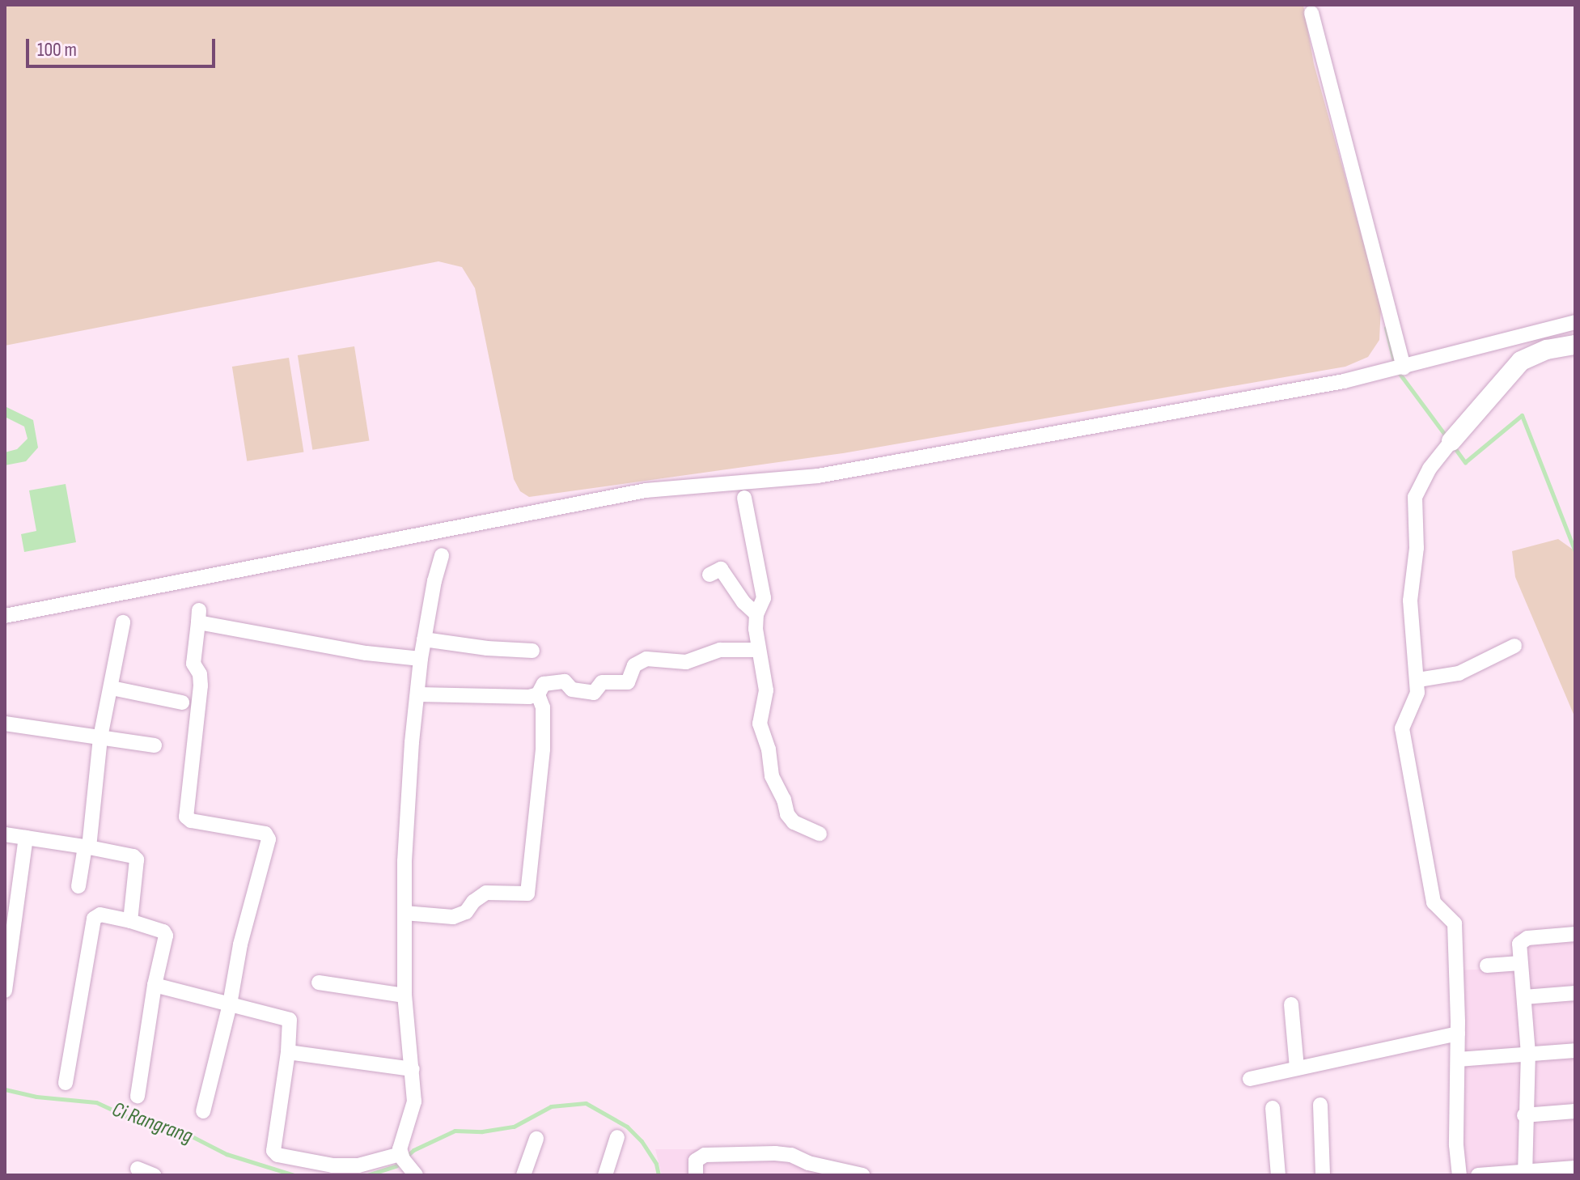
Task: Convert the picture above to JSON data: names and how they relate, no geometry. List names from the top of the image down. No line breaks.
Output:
{"water":["Ci Rangrang"],"scale_bar":"100 m"}
